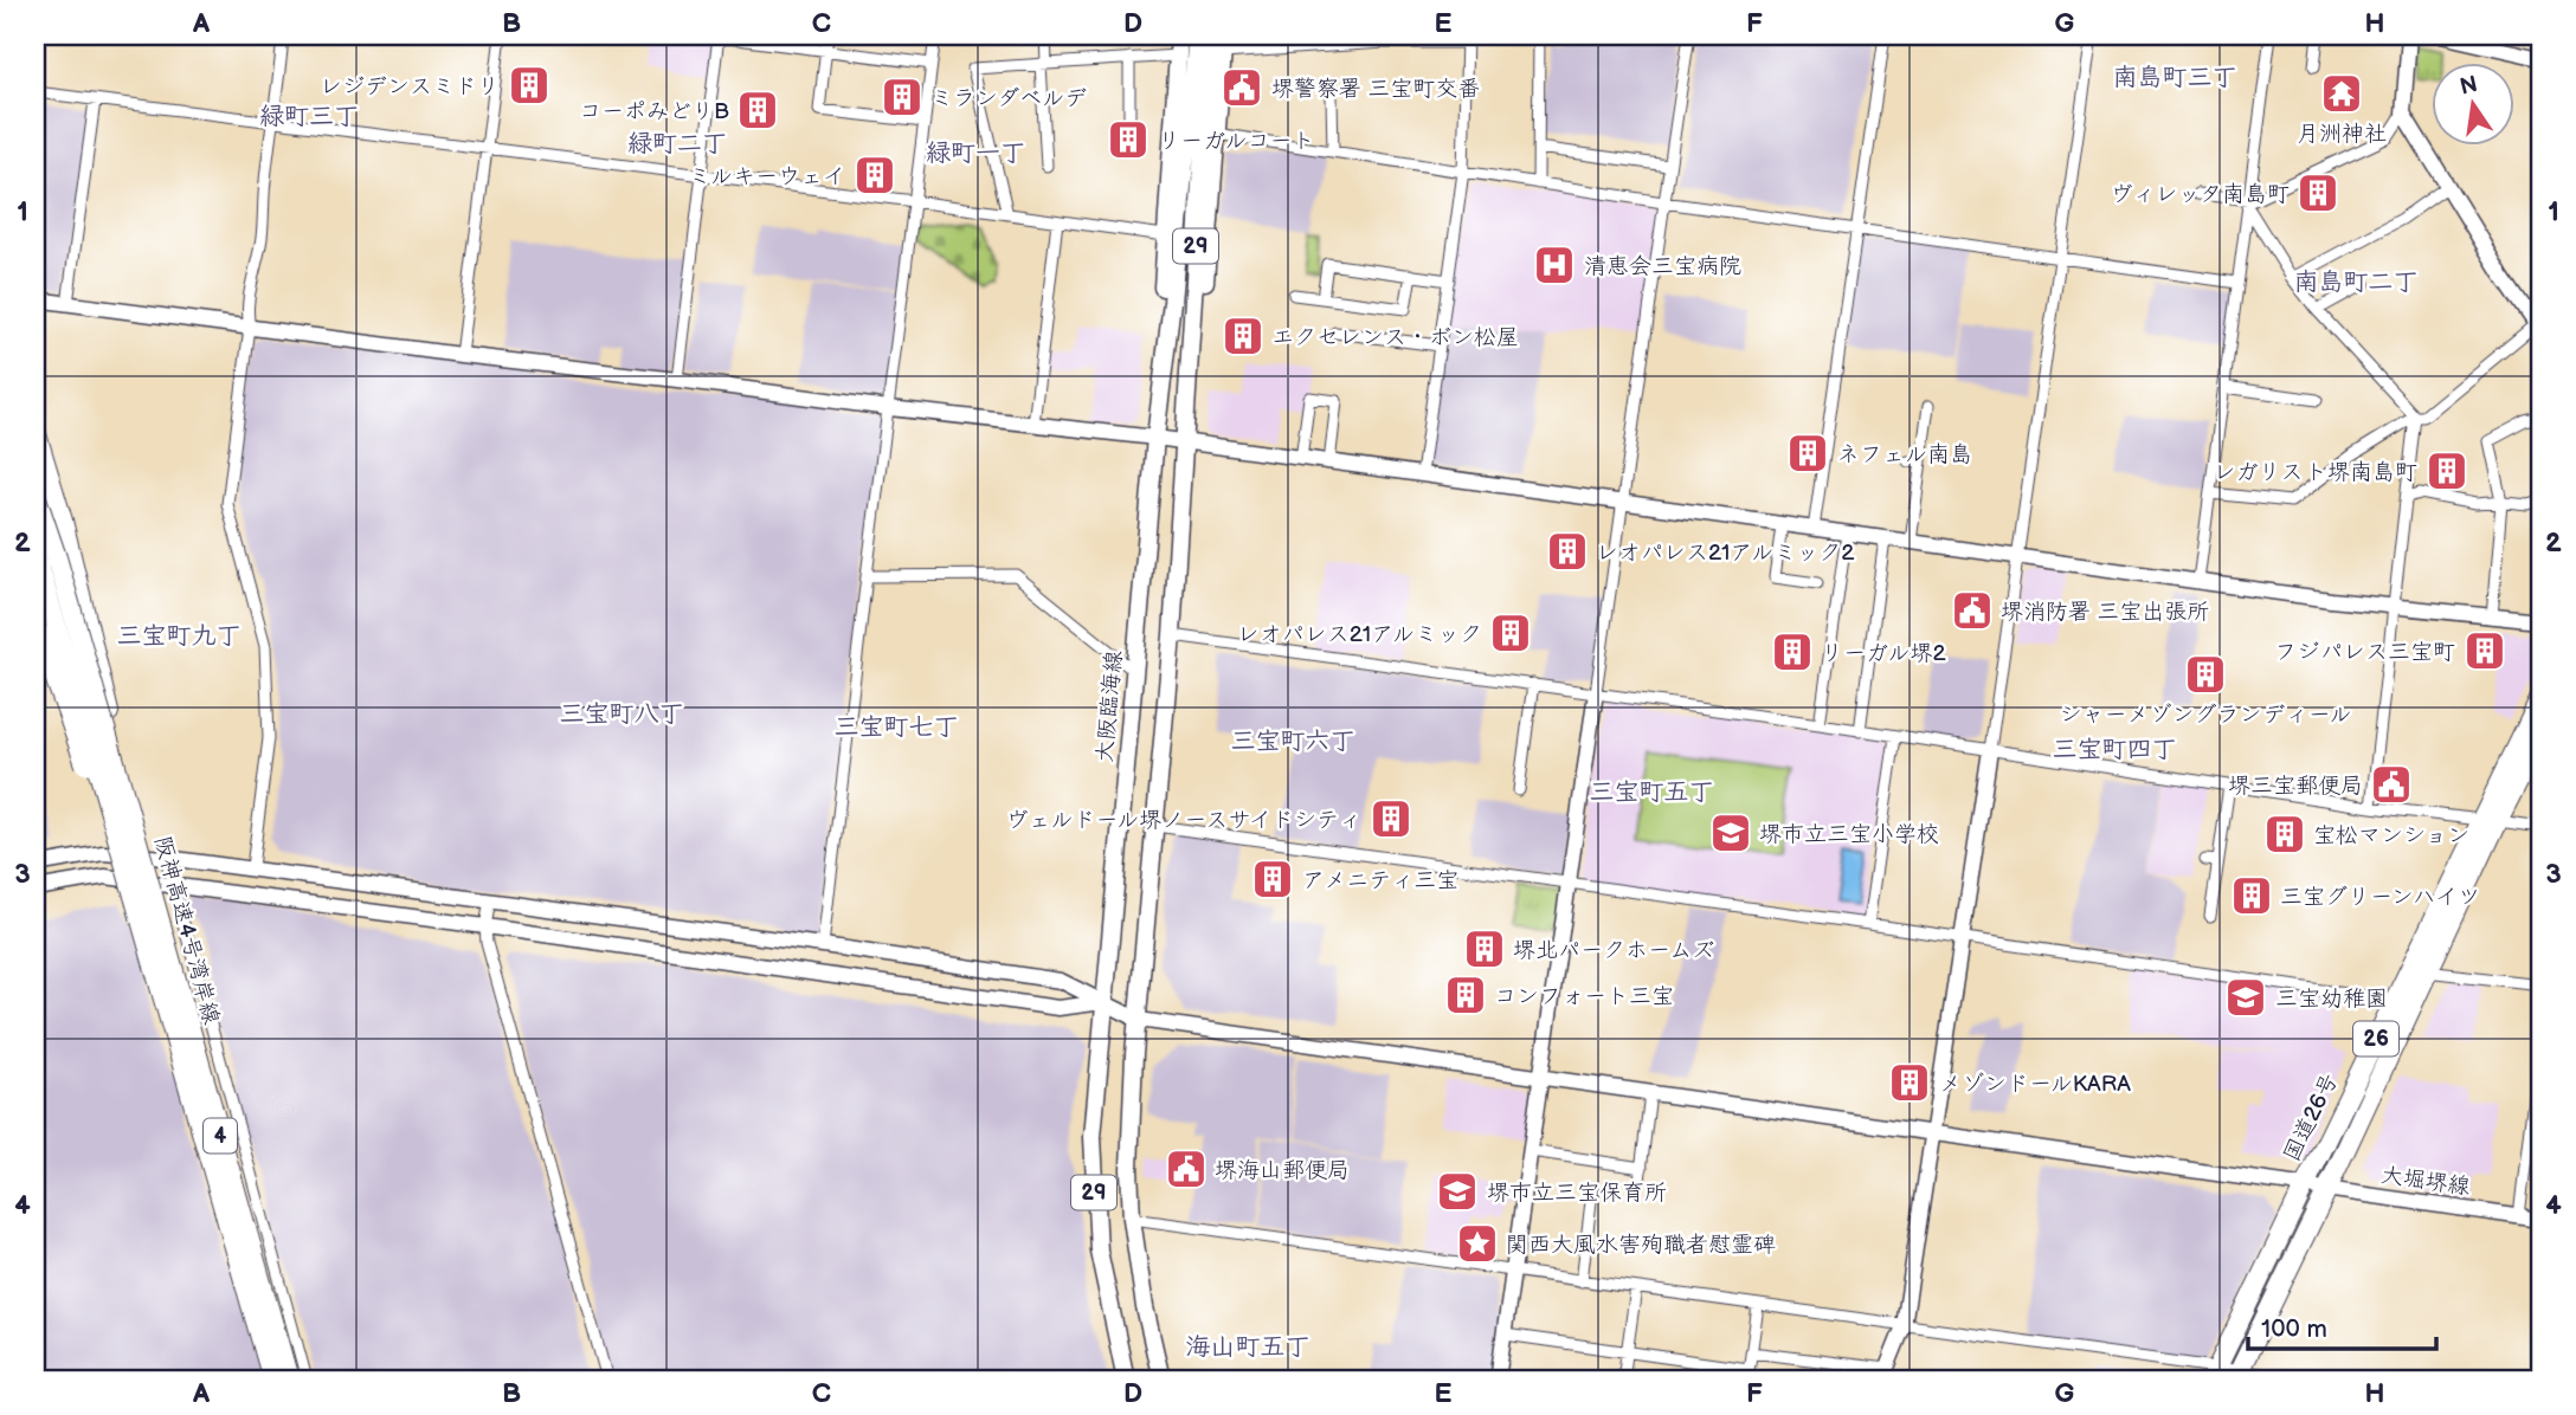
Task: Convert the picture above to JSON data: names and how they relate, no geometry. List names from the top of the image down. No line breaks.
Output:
{"streets":{"highway":["阪神高速4号湾岸線","26","国道26号","4"],"main road":["29","大阪臨海線"],"street":["大堀堺線"]},"crossings":[["29","大阪臨海線"],["29","大堀堺線"],["大阪臨海線","大堀堺線"],["阪神高速4号湾岸線","4"],["阪神高速4号湾岸線","大堀堺線"],["国道26号","大堀堺線"],["4","大堀堺線"]],"districts":["南島町三丁","緑町三丁","緑町二丁","緑町一丁","南島町二丁","三宝町九丁","三宝町八丁","三宝町七丁","三宝町六丁","三宝町四丁","三宝町五丁","海山町五丁"],"places":{"building":["レジデンスミドリ","ミランダベルデ","コーポみどりB","リーガルコート","ミルキーウェイ","ヴィレッタ南島町","エクセレンス・ボン松屋","ネフェル南島","レガリスト堺南島町","レオパレス21アルミック2","レオパレス21アルミック","フジパレス三宝町","リーガル堺2","シャーメゾングランディール","ヴェルドール堺ノースサイドシティ","宝松マンション","アメニティ三宝","三宝グリーンハイツ","堺北パークホームズ","コンフォート三宝","メゾンドールKARA"],"public building":["堺警察署 三宝町交番","堺消防署 三宝出張所","堺三宝郵便局","堺海山郵便局"],"temple":["月洲神社"],"hospital":["清恵会三宝病院"],"school or university":["堺市立三宝小学校","三宝幼稚園","堺市立三宝保育所"],"place":["関西大風水害殉職者慰霊碑"]},"scale_bar":"100 m","north":"top","grid":{"columns":["A","B","C","D","E","F","G","H"],"rows":["1","2","3","4"]}}
